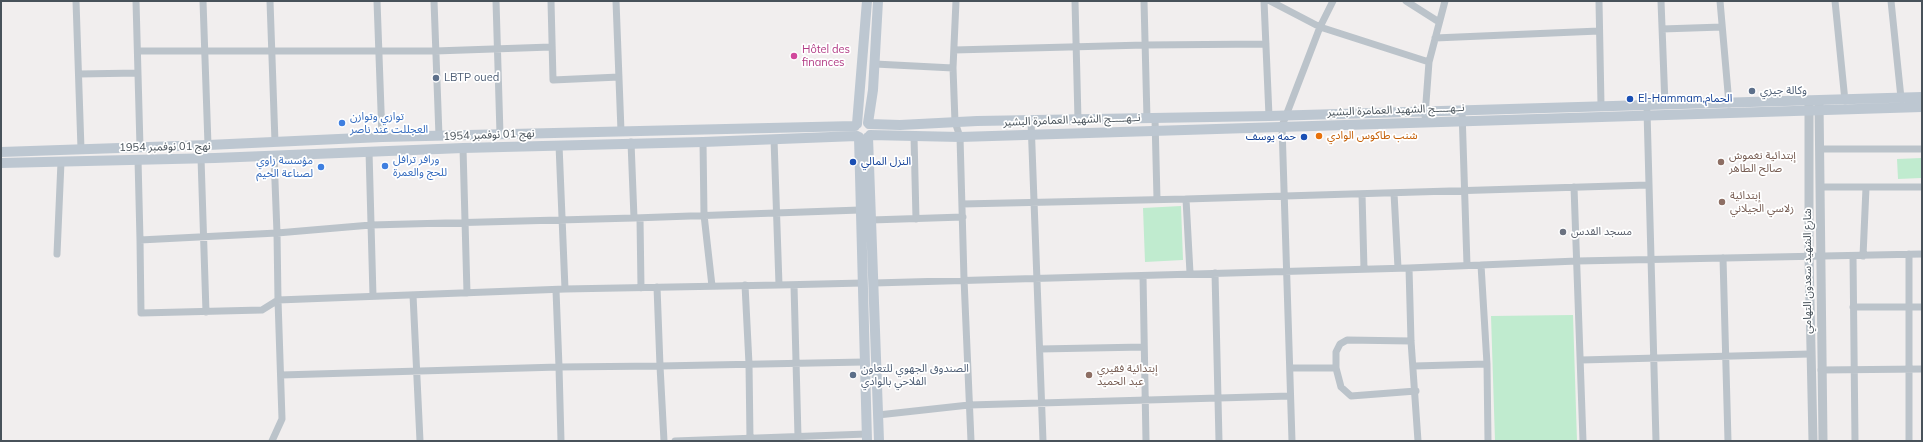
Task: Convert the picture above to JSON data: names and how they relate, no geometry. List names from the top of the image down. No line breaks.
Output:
{"streets":{"main road":["نــهـــــج الشهيد العمامرة البشير","نهج 01 نوفمبر 1954"],"street":["شارع الشهيد سعدون التهامي"]},"crossings":[["نــهـــــج الشهيد العمامرة البشير","نهج 01 نوفمبر 1954"],["نــهـــــج الشهيد العمامرة البشير","شارع الشهيد سعدون التهامي"]],"places":["Hôtel des finances","LBTP oued","وكالة جيزي","El-Hammam,الحمام","توازي وتوازن العجللت عند ناصر","شنب طاكوس الوادي","حمه يوسف","النزل المالي","إبتدائية نغموش صالح الطاهر","ورافر ترافل للحج والعمرة","مؤسسة زاوي لصناعة الخيم","إبتدائية زلاسي الجيلاني","مسجد القدس","الصندوق الجهوي للتعاون الفلاحي بالوادي","إبتدائية فقيري عبد الحميد"]}
